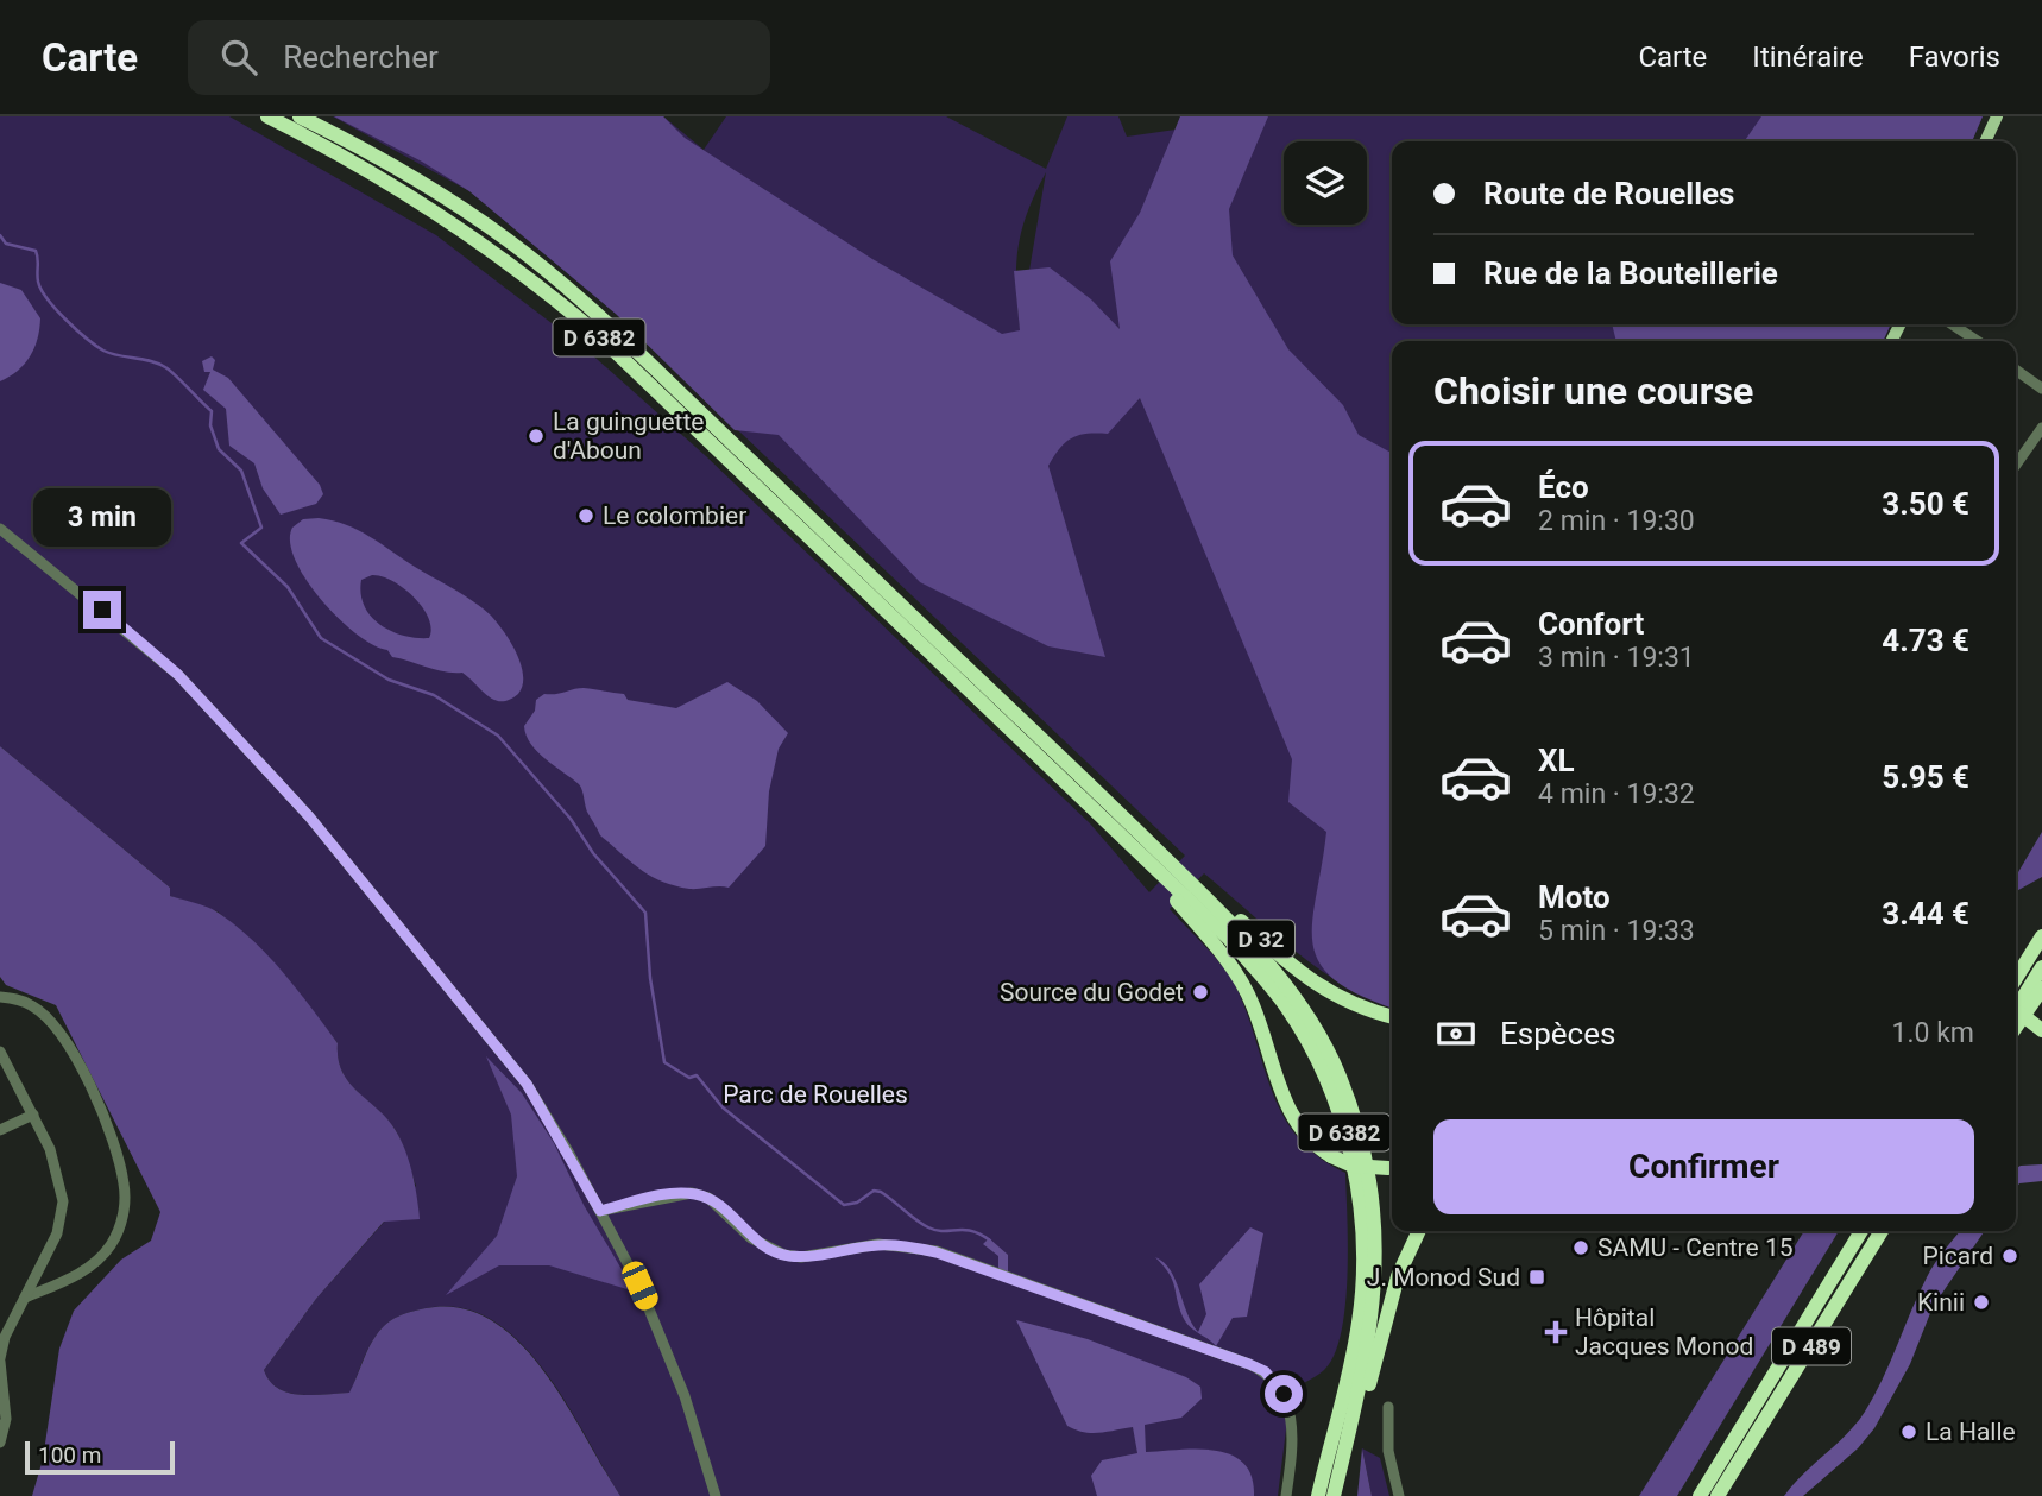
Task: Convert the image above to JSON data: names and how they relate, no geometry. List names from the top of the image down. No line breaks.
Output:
{"streets":{"highway":["D 6382","D 32","D 489"]},"crossings":[["D 6382","D 32"]],"parks":["Parc de Rouelles"],"places":{"other":["La guinguette d'Aboun","Le colombier","Source du Godet","SAMU - Centre 15","Picard","Kinii","La Halle"],"transit":["J. Monod Sud"],"health":["Hôpital Jacques Monod"]},"scale_bar":"100 m","page":{"header":"Carte","search":"Rechercher","nav":["Carte","Itinéraire","Favoris"],"banner":["Route de Rouelles","Rue de la Bouteillerie"],"heading":"Choisir une course","list":[{"name":"Éco","note":"2 min · 19:30","value":"3.50 €"},{"name":"Confort","note":"3 min · 19:31","value":"4.73 €"},{"name":"XL","note":"4 min · 19:32","value":"5.95 €"},{"name":"Moto","note":"5 min · 19:33","value":"3.44 €"}],"bubble":"3 min","pay":["Espèces","1.0 km"],"buttons":"Confirmer","scale":"100 m"}}
